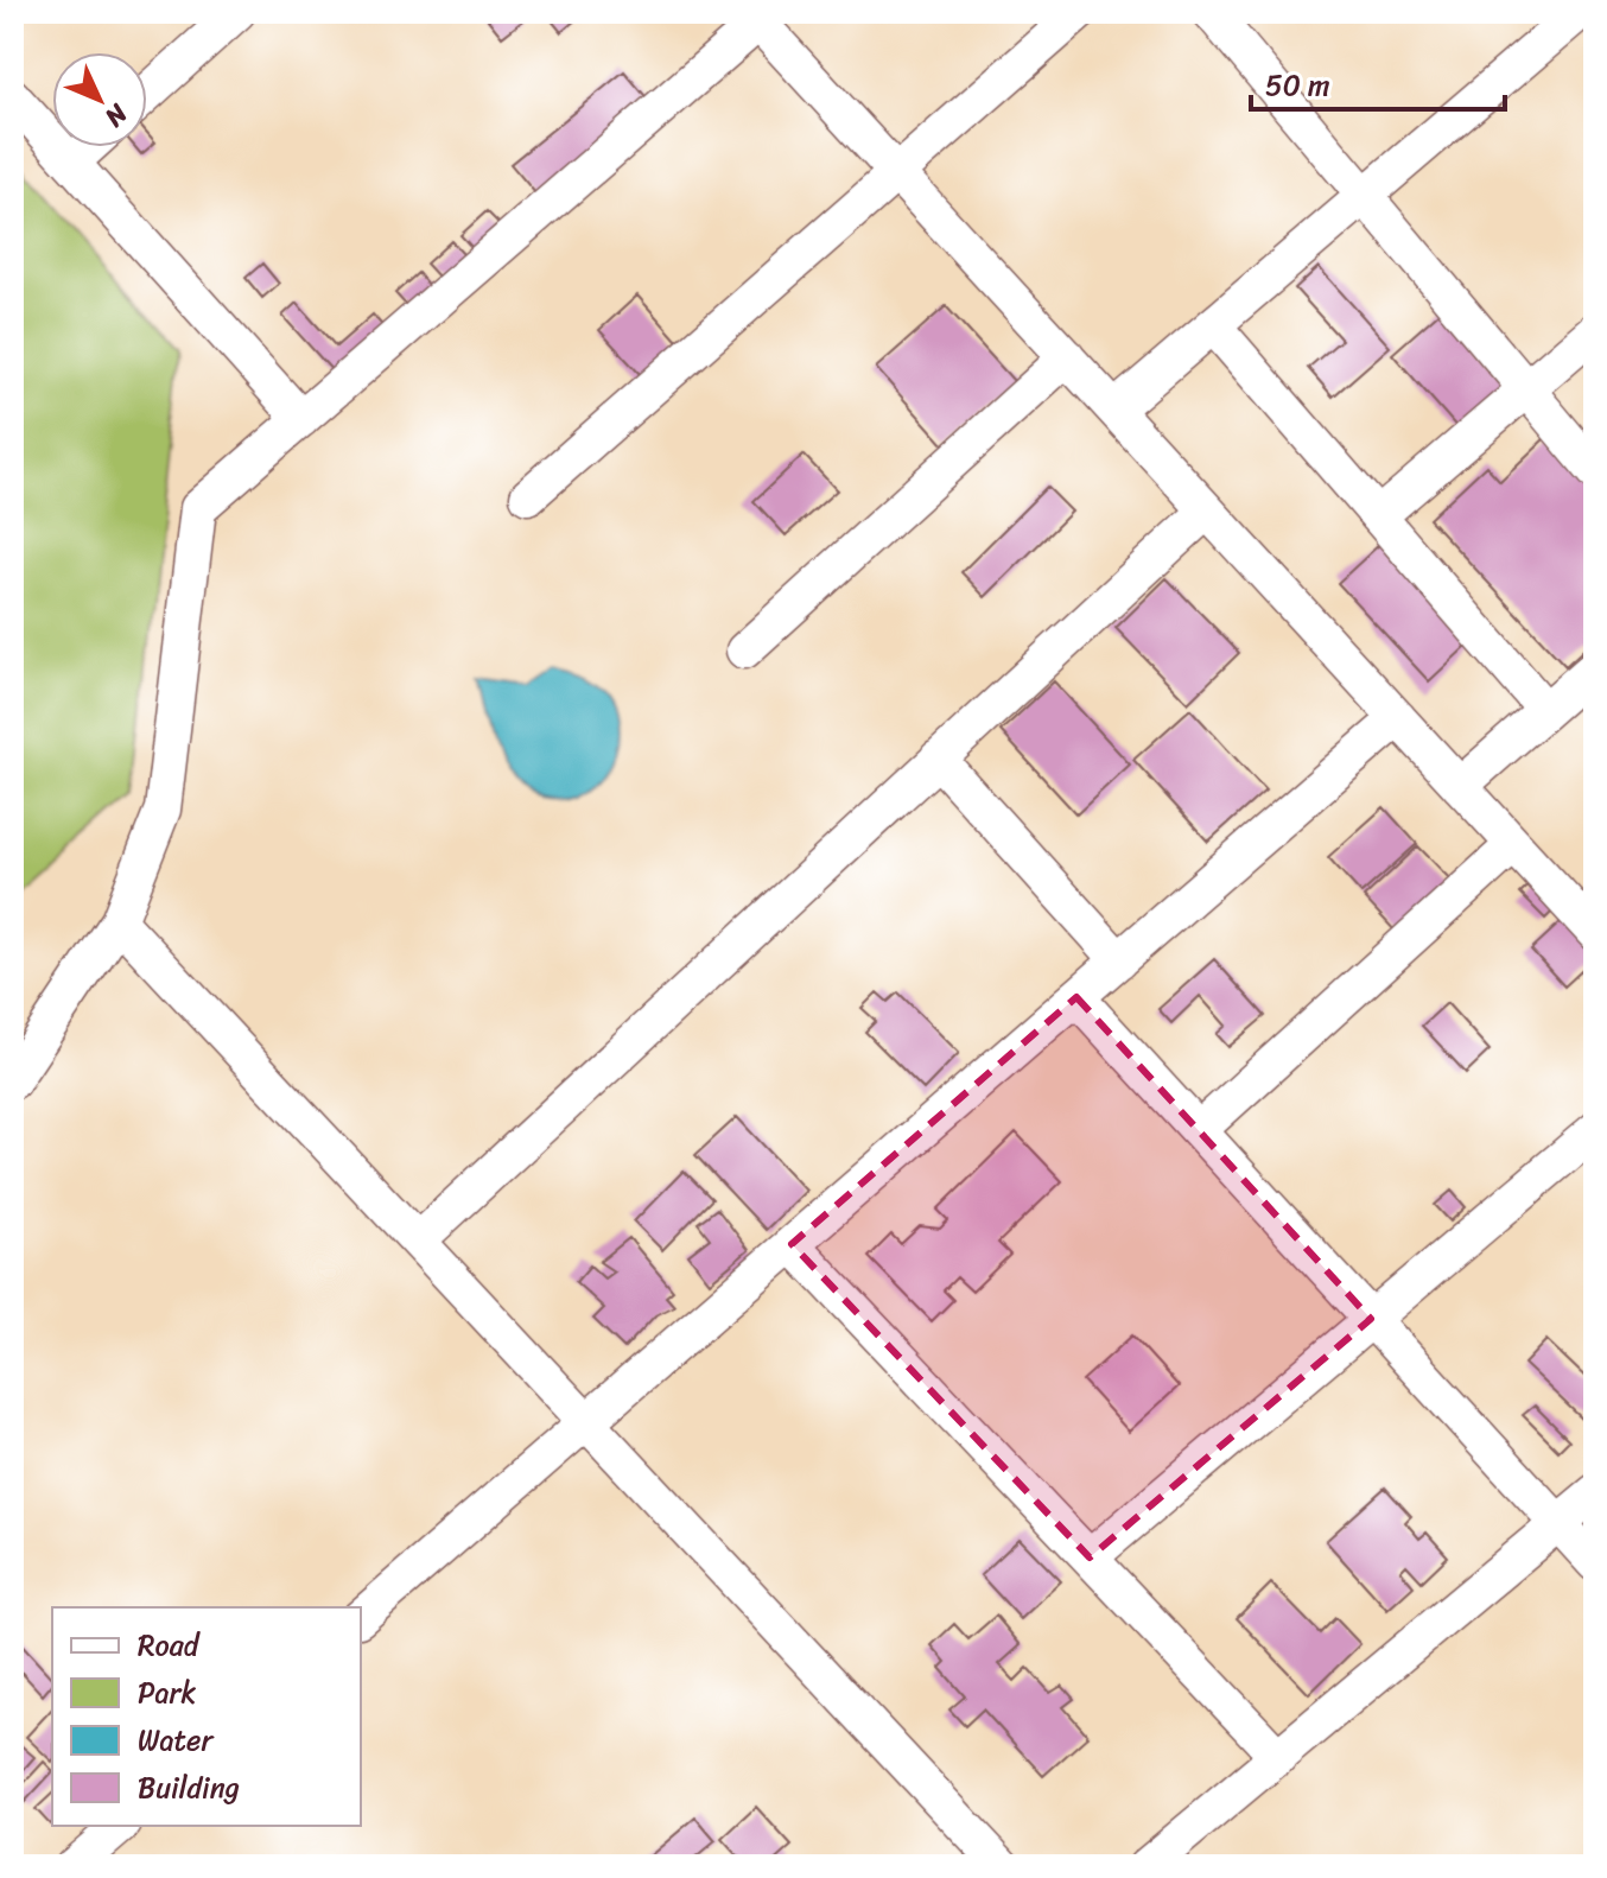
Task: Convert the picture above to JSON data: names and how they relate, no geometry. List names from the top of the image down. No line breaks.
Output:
{"legend":["Road","Park","Water","Building"],"scale_bar":"50 m","north":"bottom right"}
